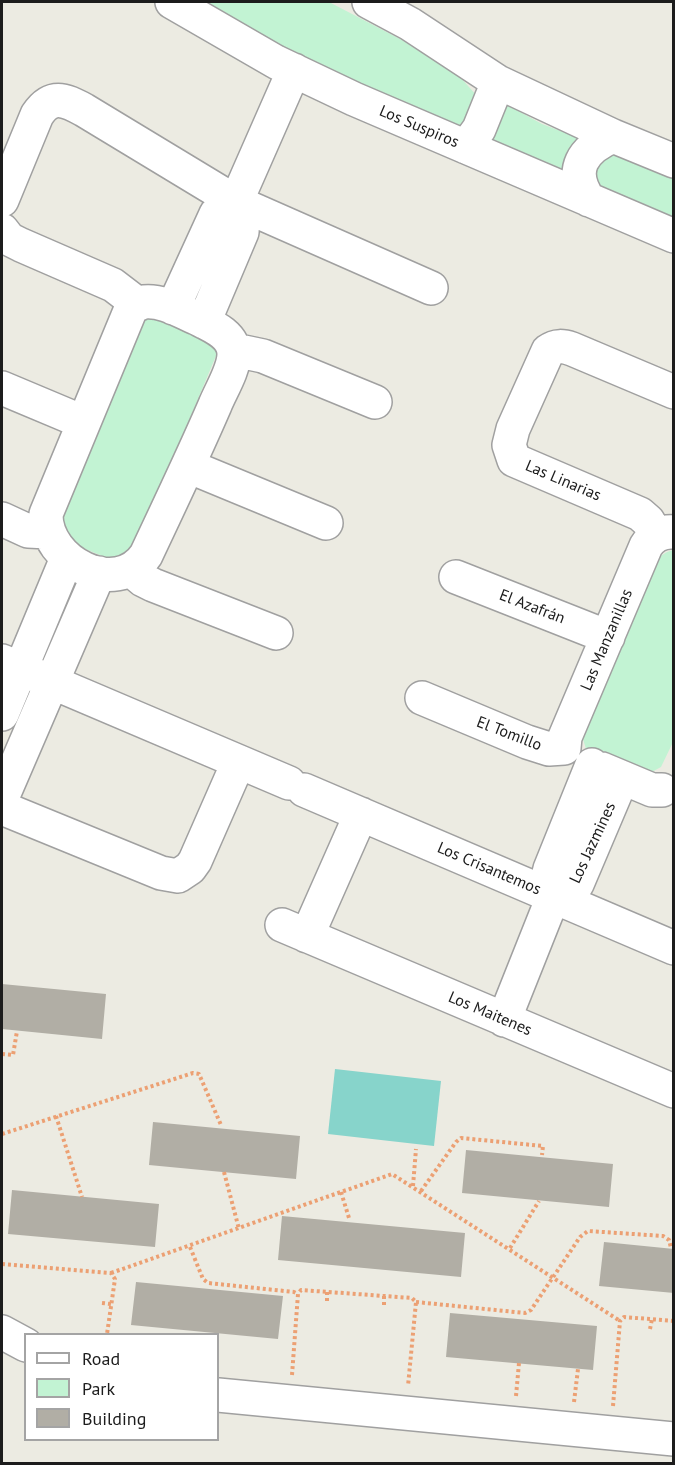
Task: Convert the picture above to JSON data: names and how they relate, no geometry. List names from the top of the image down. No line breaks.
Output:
{"streets":{"street":["Los Suspiros","Las Linarias","El Azafrán","Las Manzanillas","El Tomillo","Los Jazmines","Los Crisantemos","Los Maitenes"]},"crossings":[["Las Linarias","Las Manzanillas"],["El Azafrán","Las Manzanillas"],["Las Manzanillas","El Tomillo"],["El Tomillo","Los Jazmines"],["Los Jazmines","Los Crisantemos"],["Los Jazmines","Los Maitenes"],["Los Crisantemos","Los Maitenes"]],"legend":["Road","Park","Building"]}
